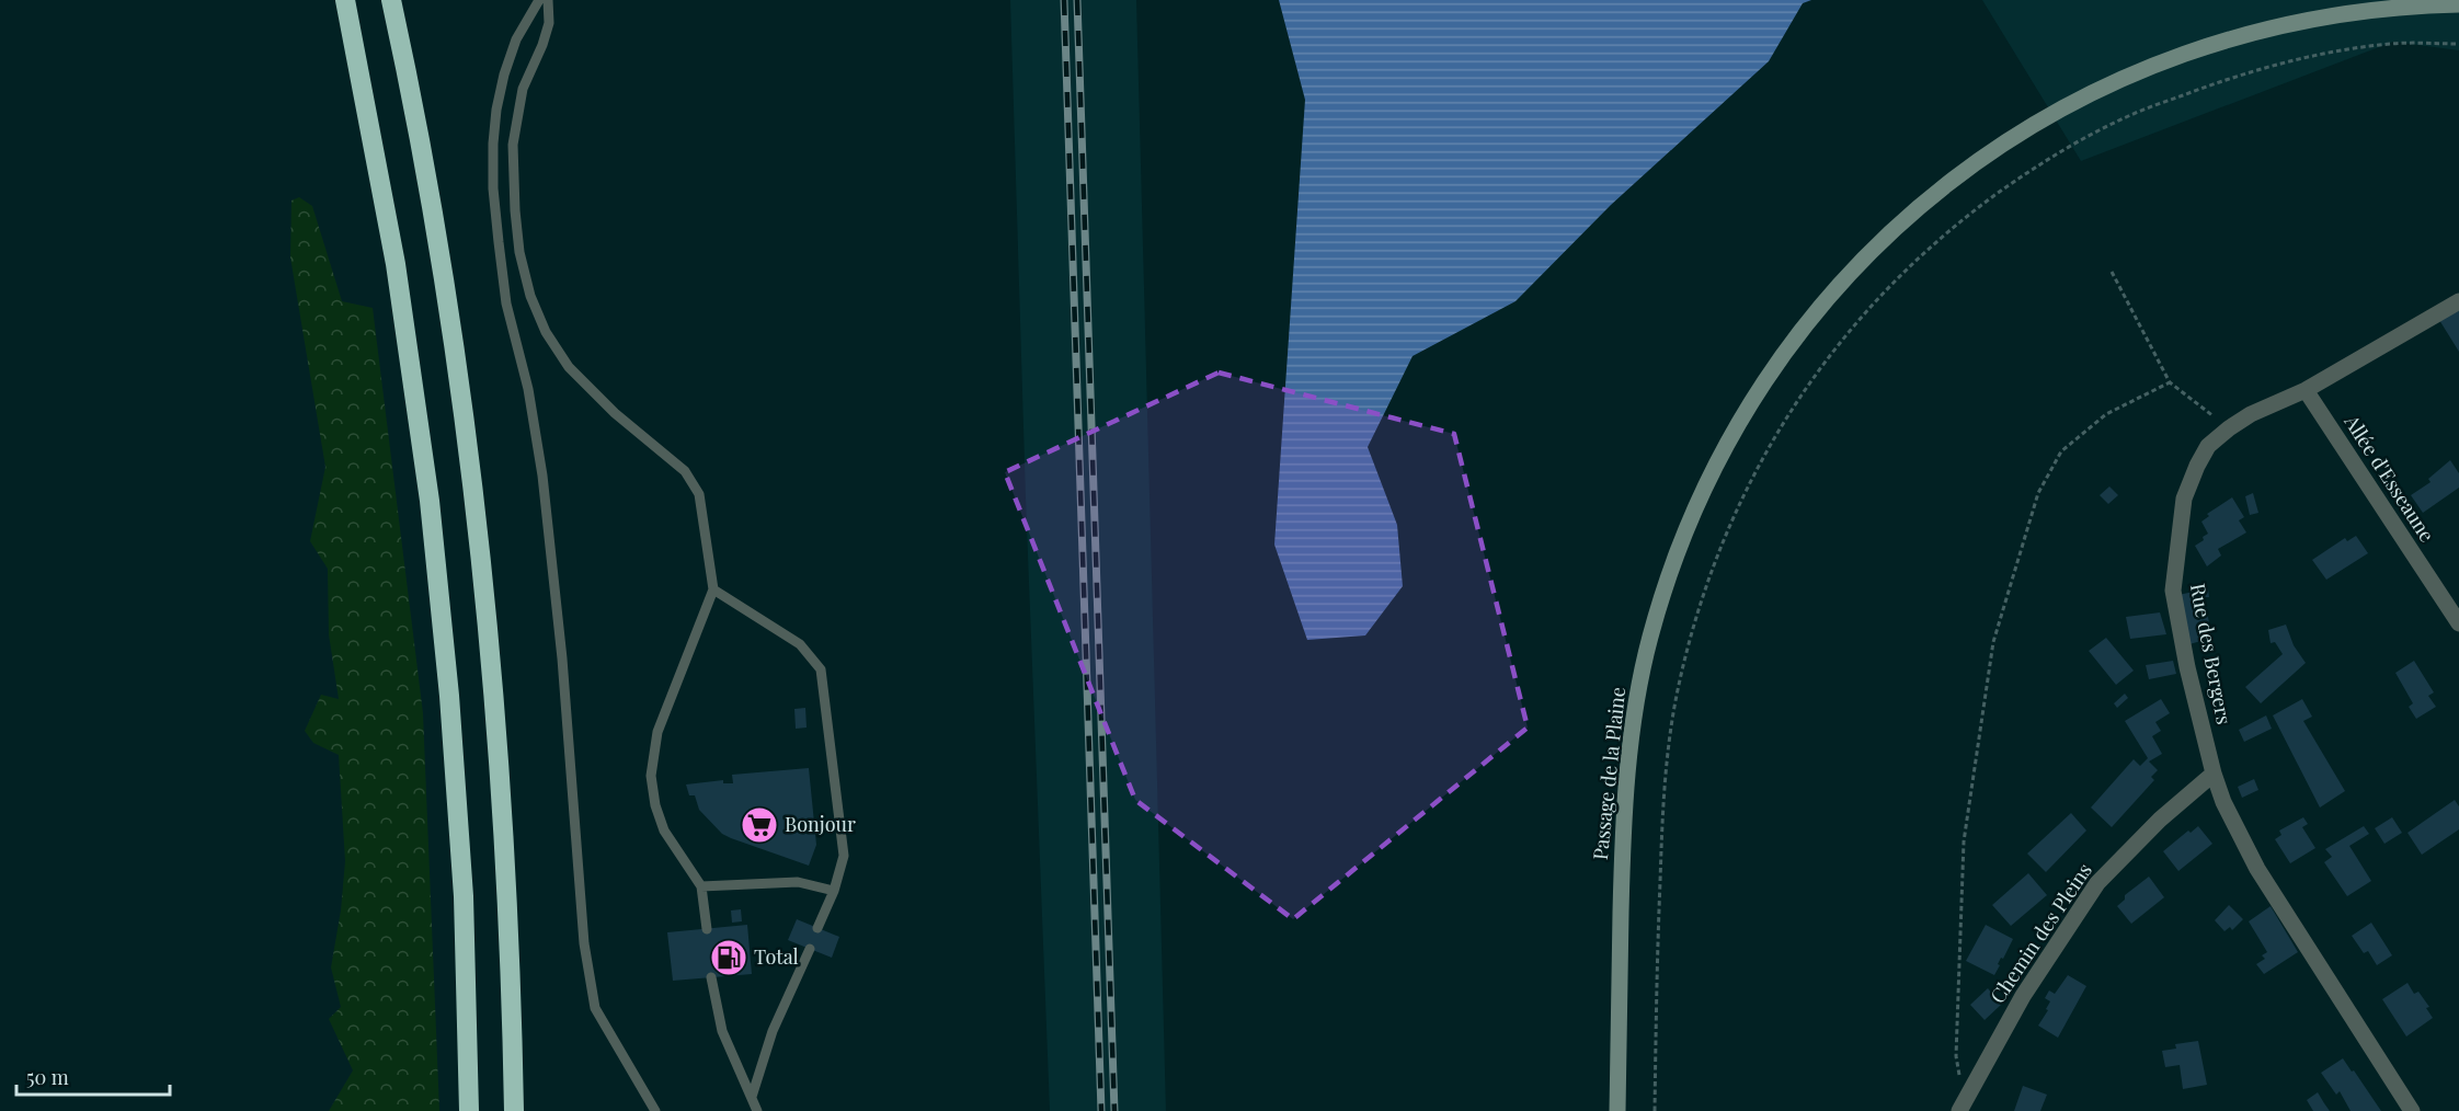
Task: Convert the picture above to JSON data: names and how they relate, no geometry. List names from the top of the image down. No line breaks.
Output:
{"streets":{"street":["Allée d'Esseaune","Rue des Bergers","Passage de la Plaine","Chemin des Pleins"]},"crossings":[["Allée d'Esseaune","Rue des Bergers"],["Rue des Bergers","Chemin des Pleins"]],"places":{"supermarket":["Bonjour"],"fuel station":["Total"]},"scale_bar":"50 m"}
